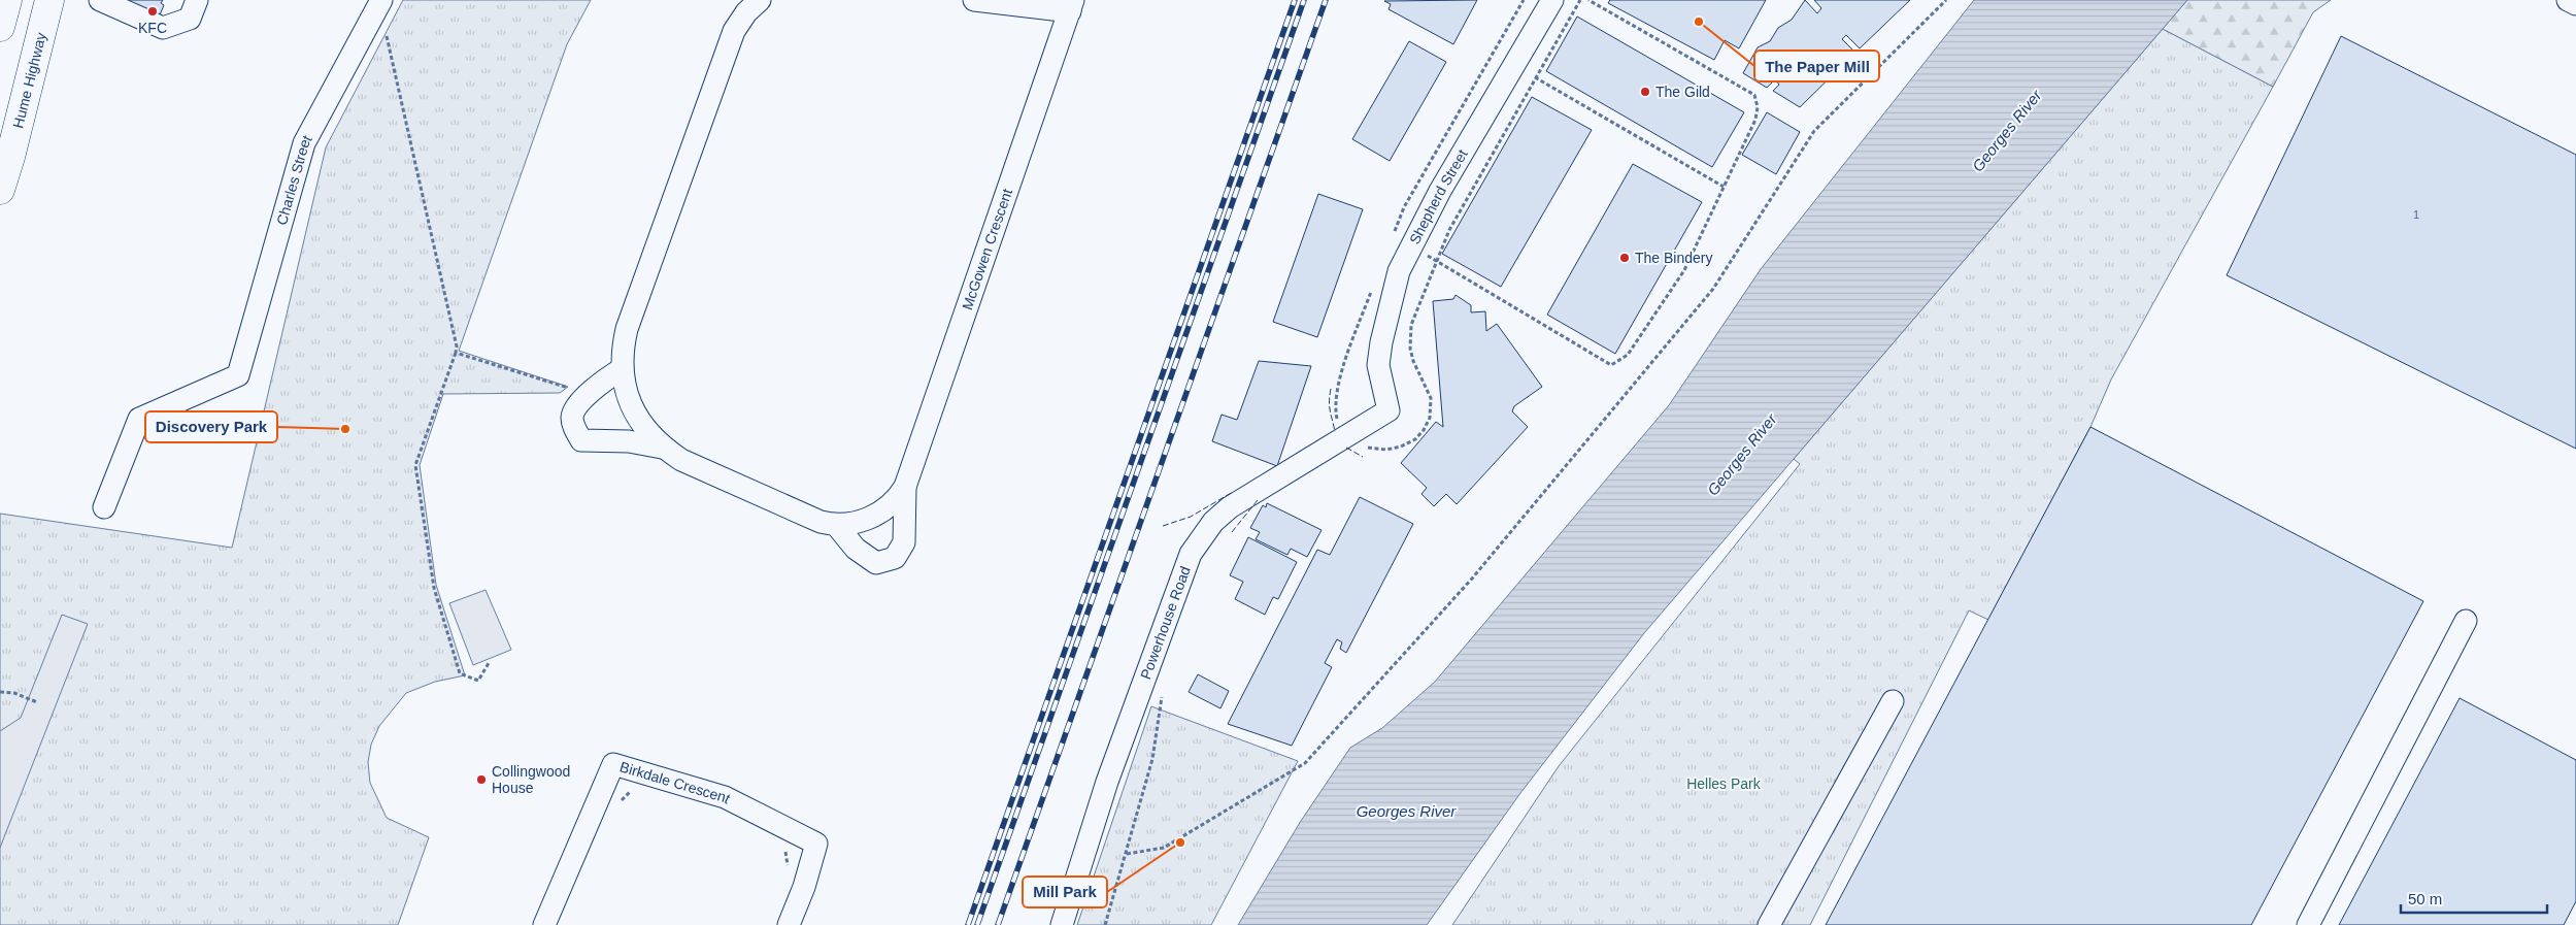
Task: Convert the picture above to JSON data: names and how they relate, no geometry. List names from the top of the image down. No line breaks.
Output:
{"streets":{"highway":["Hume Highway"],"street":["Charles Street","Shepherd Street","McGowen Crescent","Powerhouse Road","Birkdale Crescent"]},"crossings":[["Shepherd Street","Powerhouse Road"]],"water":["Georges River"],"parks":["Helles Park"],"places":["KFC","The Paper Mill","The Gild","The Bindery","Discovery Park","Collingwood House","Mill Park"],"house_numbers":["1"],"scale_bar":"50 m"}
